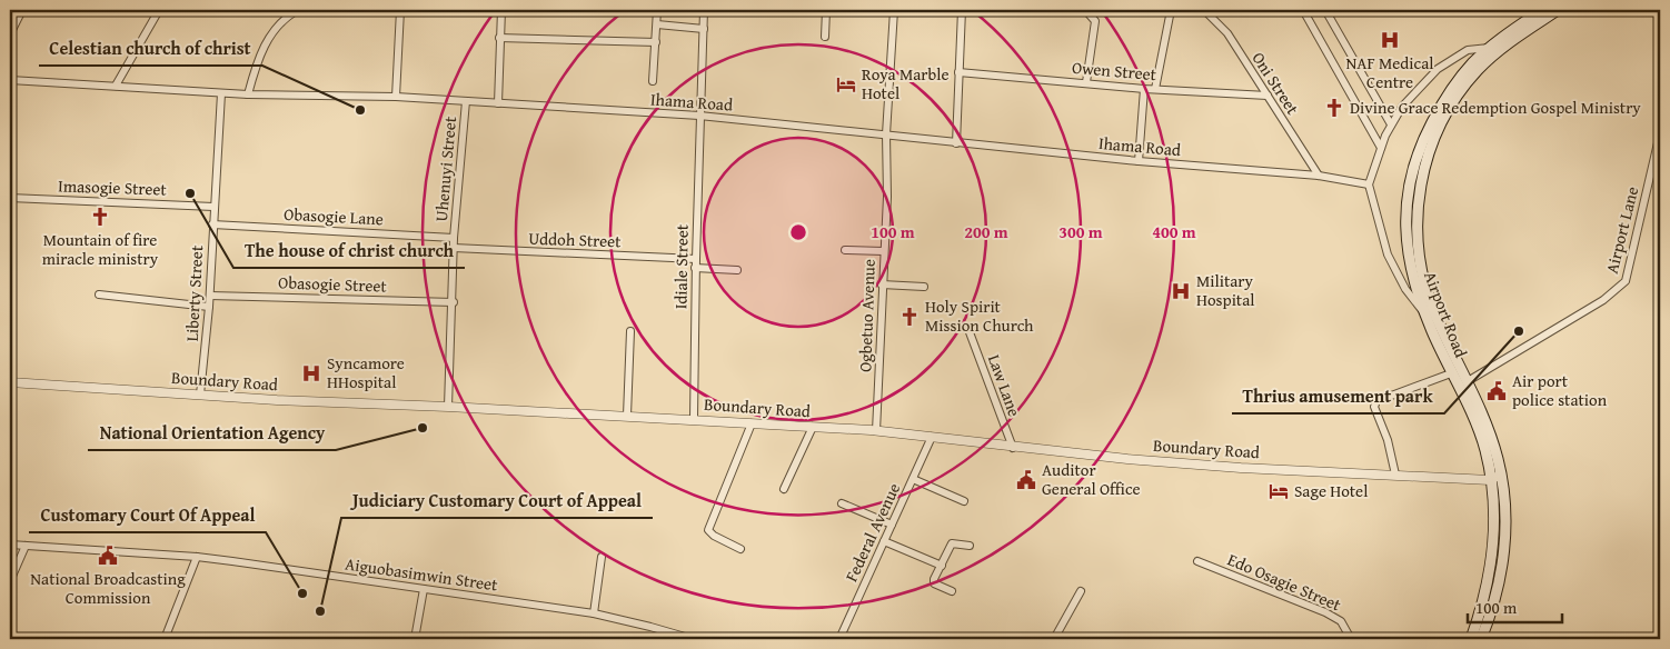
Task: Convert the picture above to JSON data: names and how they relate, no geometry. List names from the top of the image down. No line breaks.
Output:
{"streets":{"main road":["Airport Road"],"street":["Owen Street","Oni Street","Ihama Road","Uhenuyi Street","Imasogie Street","Obasogie Lane","Airport Lane","Uddoh Street","Idiale Street","Obasogie Street","Liberty Street","Ogbetuo Avenue","Boundary Road","Law Lane","Federal Avenue","Aiguobasimwin Street","Edo Osagie Street"]},"crossings":[["Owen Street","Oni Street"],["Oni Street","Ihama Road"],["Ihama Road","Uhenuyi Street"],["Ihama Road","Idiale Street"],["Ihama Road","Liberty Street"],["Ihama Road","Ogbetuo Avenue"],["Uhenuyi Street","Obasogie Lane"],["Uhenuyi Street","Uddoh Street"],["Uhenuyi Street","Obasogie Street"],["Uhenuyi Street","Boundary Road"],["Imasogie Street","Liberty Street"],["Obasogie Lane","Liberty Street"],["Airport Lane","Airport Road"],["Uddoh Street","Idiale Street"],["Idiale Street","Boundary Road"],["Obasogie Street","Liberty Street"],["Liberty Street","Boundary Road"],["Airport Road","Boundary Road"],["Ogbetuo Avenue","Boundary Road"],["Boundary Road","Law Lane"],["Boundary Road","Federal Avenue"]],"places":{"hospital":["NAF Medical Centre","Military Hospital","Syncamore HHospital"],"hotel":["Roya Marble Hotel","Sage Hotel"],"church":["Divine Grace Redemption Gospel Ministry","Mountain of fire miracle ministry","Holy Spirit Mission Church"],"other":["Celestian church of christ","The house of christ church","Thrius amusement park","National Orientation Agency","Customary Court Of Appeal","Judiciary Customary Court of Appeal"],"public building":["Air port police station","Auditor General Office","National Broadcasting Commission"]},"scale_bar":"100 m","rings":["100 m","200 m","300 m","400 m"]}
